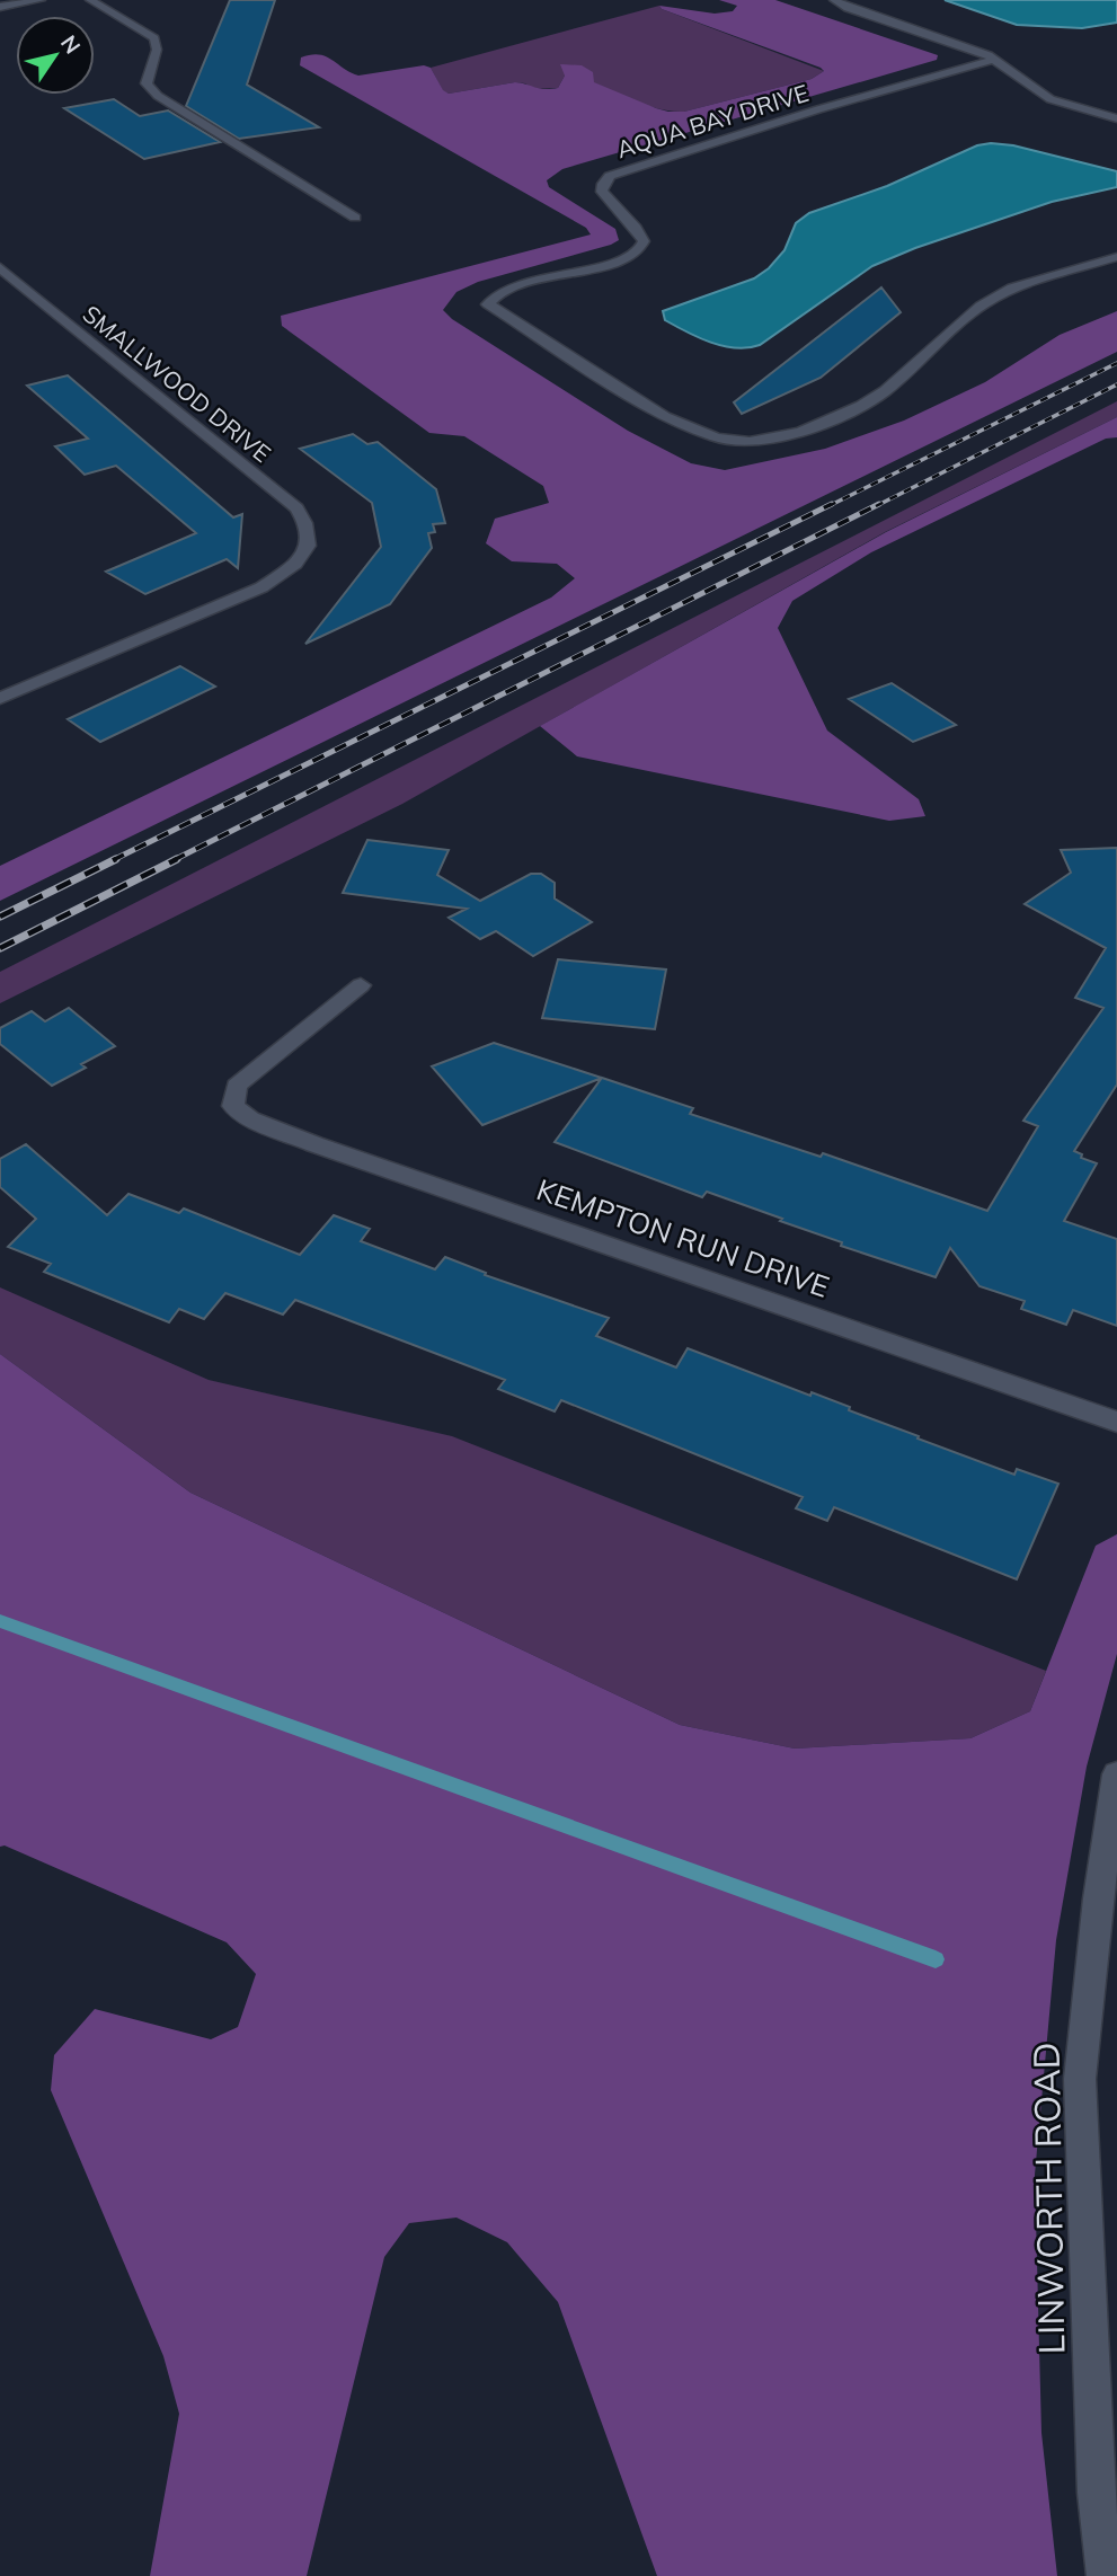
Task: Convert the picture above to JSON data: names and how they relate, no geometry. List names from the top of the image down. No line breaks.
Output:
{"streets":{"street":["AQUA BAY DRIVE","SMALLWOOD DRIVE","KEMPTON RUN DRIVE","LINWORTH ROAD"]},"north":"top right"}
